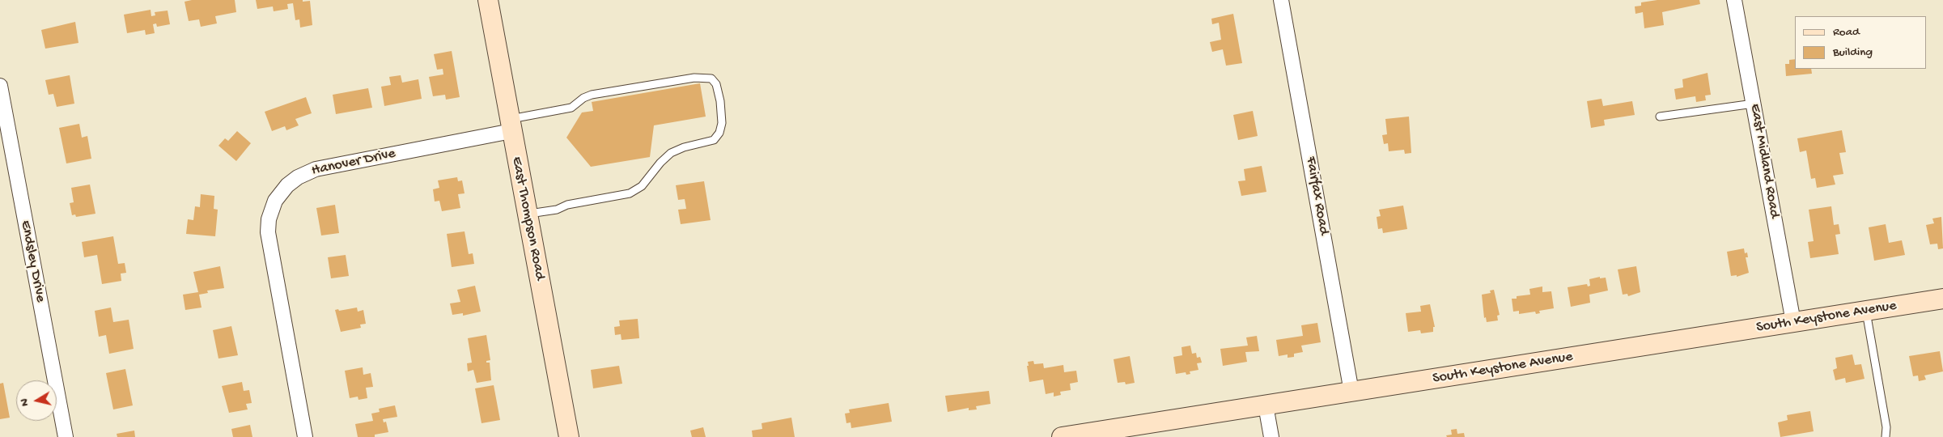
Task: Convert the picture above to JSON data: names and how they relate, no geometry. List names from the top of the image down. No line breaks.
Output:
{"streets":{"main road":["East Thompson Road","South Keystone Avenue"],"street":["East Midland Road","Hanover Drive","Fairfax Road","Endsley Drive"]},"crossings":[["East Midland Road","South Keystone Avenue"],["Hanover Drive","East Thompson Road"],["Fairfax Road","South Keystone Avenue"]],"legend":["Road","Building"],"north":"left"}
